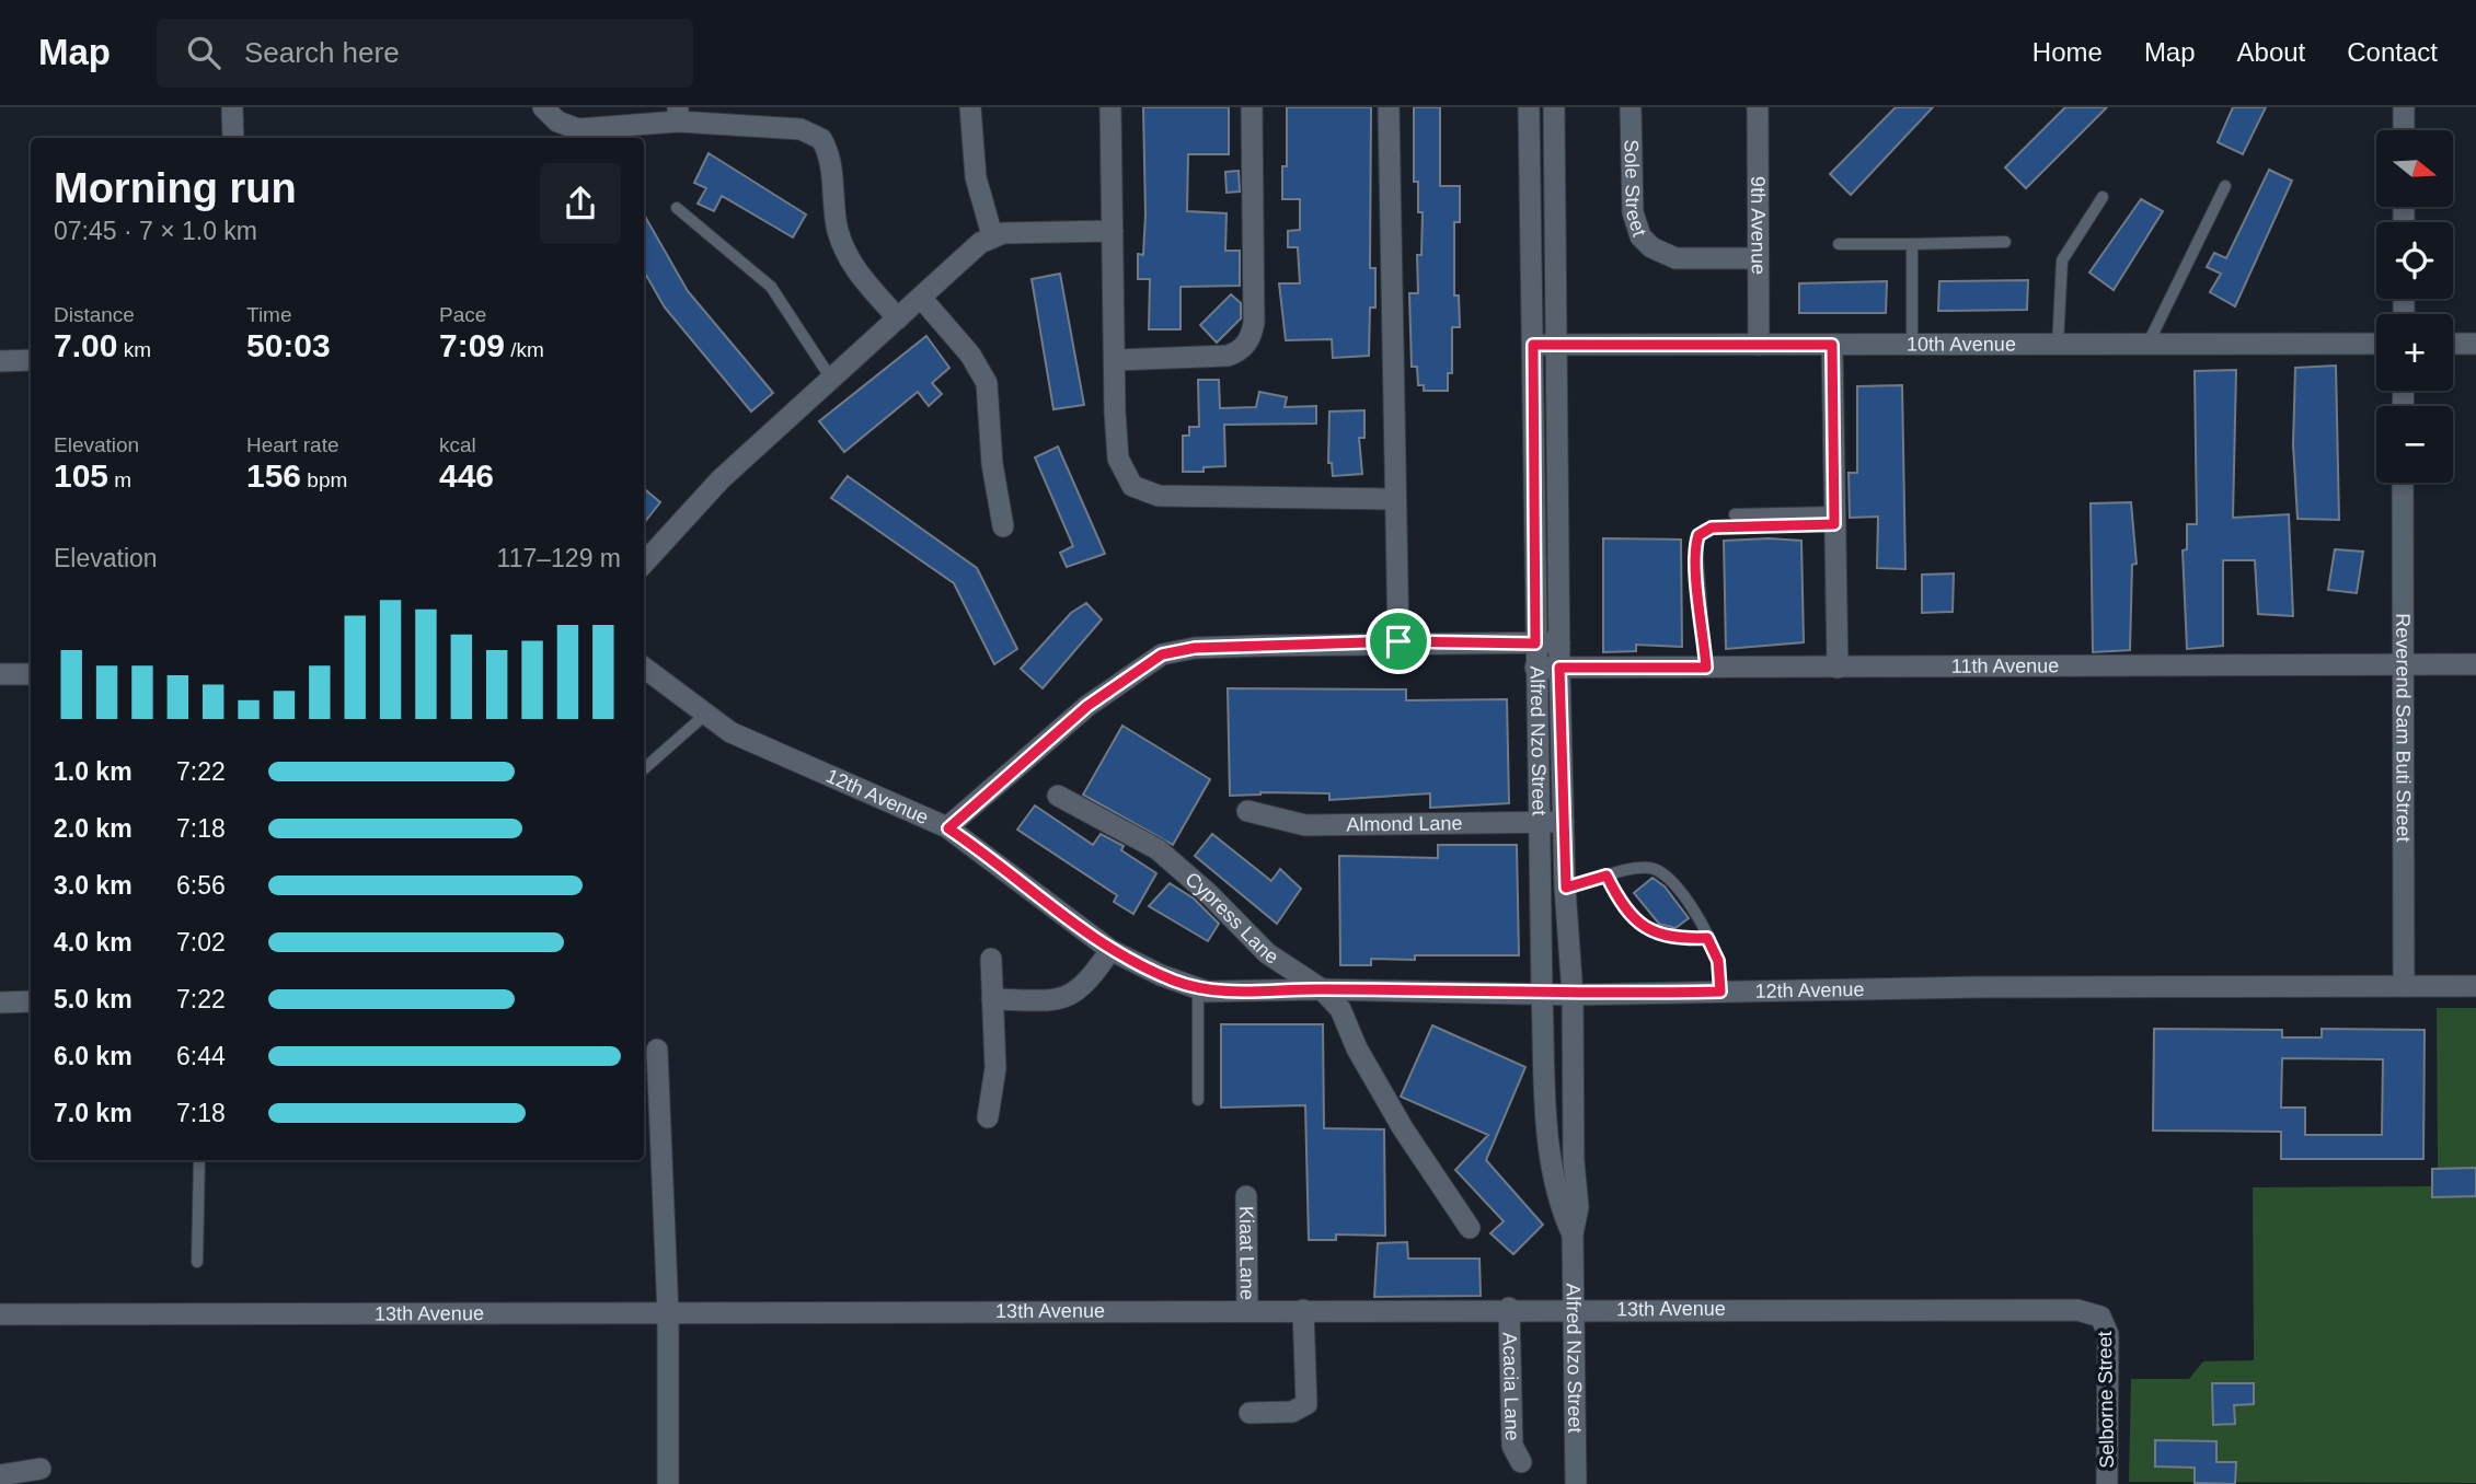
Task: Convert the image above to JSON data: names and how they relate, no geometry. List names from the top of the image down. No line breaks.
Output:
{"streets":{"street":["Sole Street","9th Avenue","10th Avenue","11th Avenue","Reverend Sam Buti Street","Alfred Nzo Street","12th Avenue","Almond Lane","Cypress Lane","Kiaat Lane","13th Avenue","Acacia Lane","Selborne Street"]},"crossings":[["Sole Street","9th Avenue"],["9th Avenue","10th Avenue"],["10th Avenue","Alfred Nzo Street"],["11th Avenue","Reverend Sam Buti Street"],["11th Avenue","Alfred Nzo Street"],["Reverend Sam Buti Street","12th Avenue"],["Alfred Nzo Street","12th Avenue"],["Alfred Nzo Street","Almond Lane"],["Alfred Nzo Street","13th Avenue"],["12th Avenue","Cypress Lane"],["Kiaat Lane","13th Avenue"],["13th Avenue","Acacia Lane"],["13th Avenue","Selborne Street"]],"north":"right","page":{"header":"Map","search":"Search here","nav":["Home","Map","About","Contact"],"map_buttons":["+","−"],"heading":["Morning run","07:45 · 7 × 1.0 km"],"stats":[["Distance","7.00 km"],["Time","50:03"],["Pace","7:09 /km"],["Elevation","105 m"],["Heart rate","156 bpm"],["kcal","446"]],"chart":["Elevation","117–129 m"],"list":[{"name":"1.0 km","note":"7:22"},{"name":"2.0 km","note":"7:18"},{"name":"3.0 km","note":"6:56"},{"name":"4.0 km","note":"7:02"},{"name":"5.0 km","note":"7:22"},{"name":"6.0 km","note":"6:44"},{"name":"7.0 km","note":"7:18"}]}}
